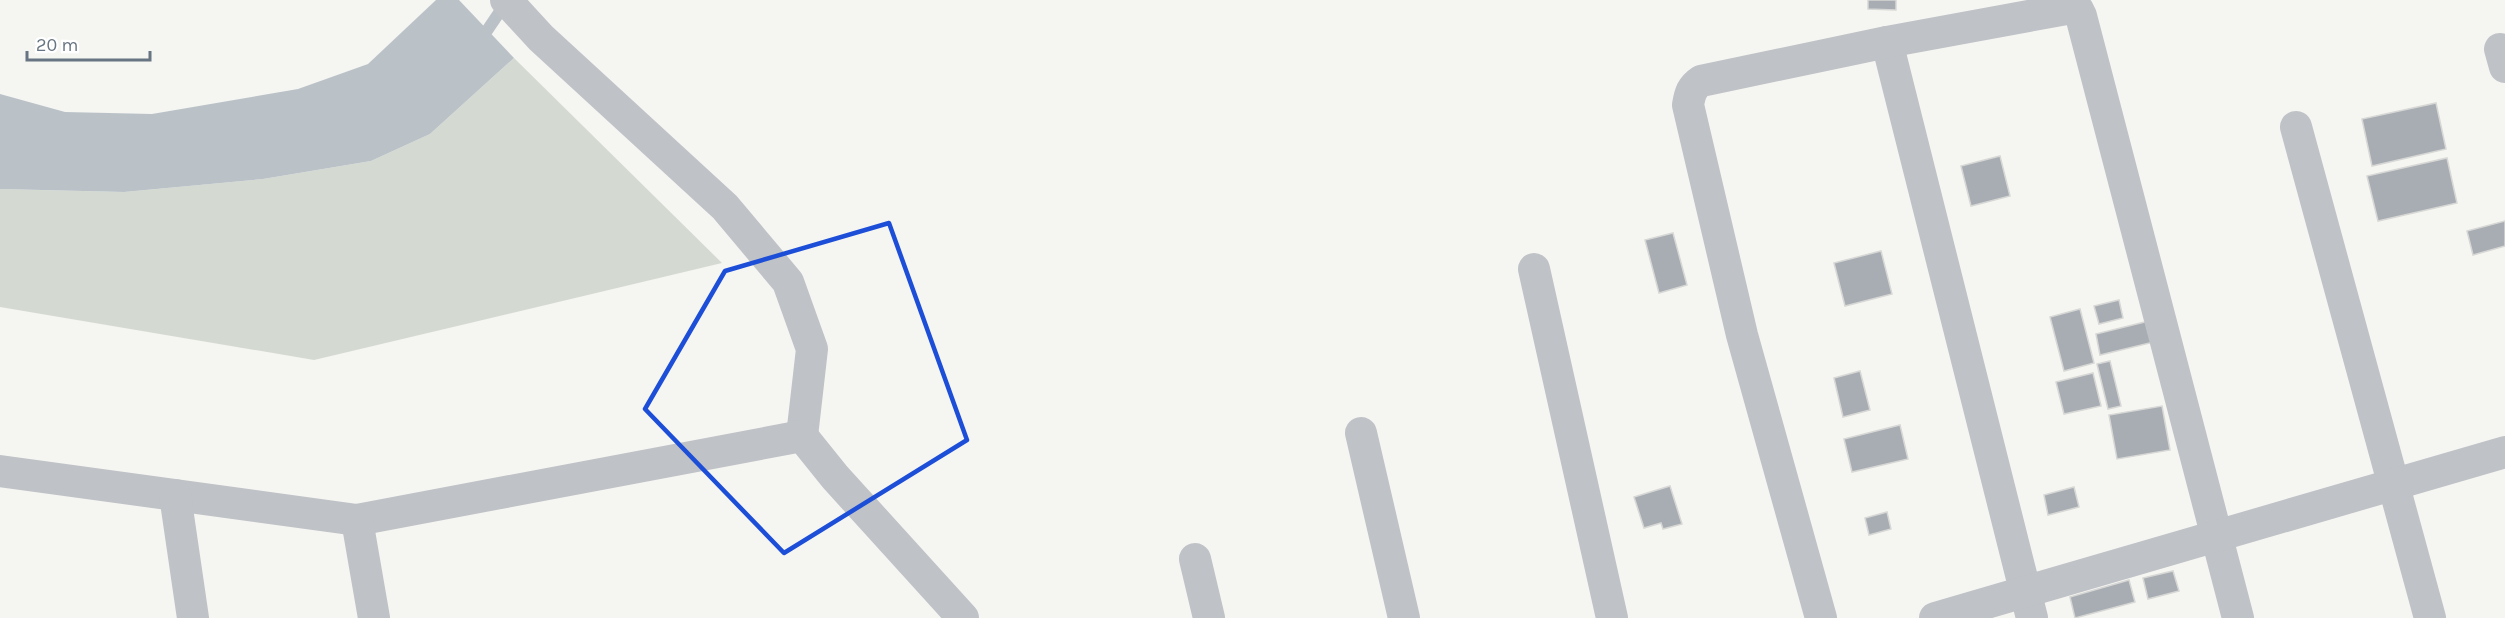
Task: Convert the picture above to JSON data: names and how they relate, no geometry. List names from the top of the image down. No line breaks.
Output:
{"scale_bar":"20 m"}
